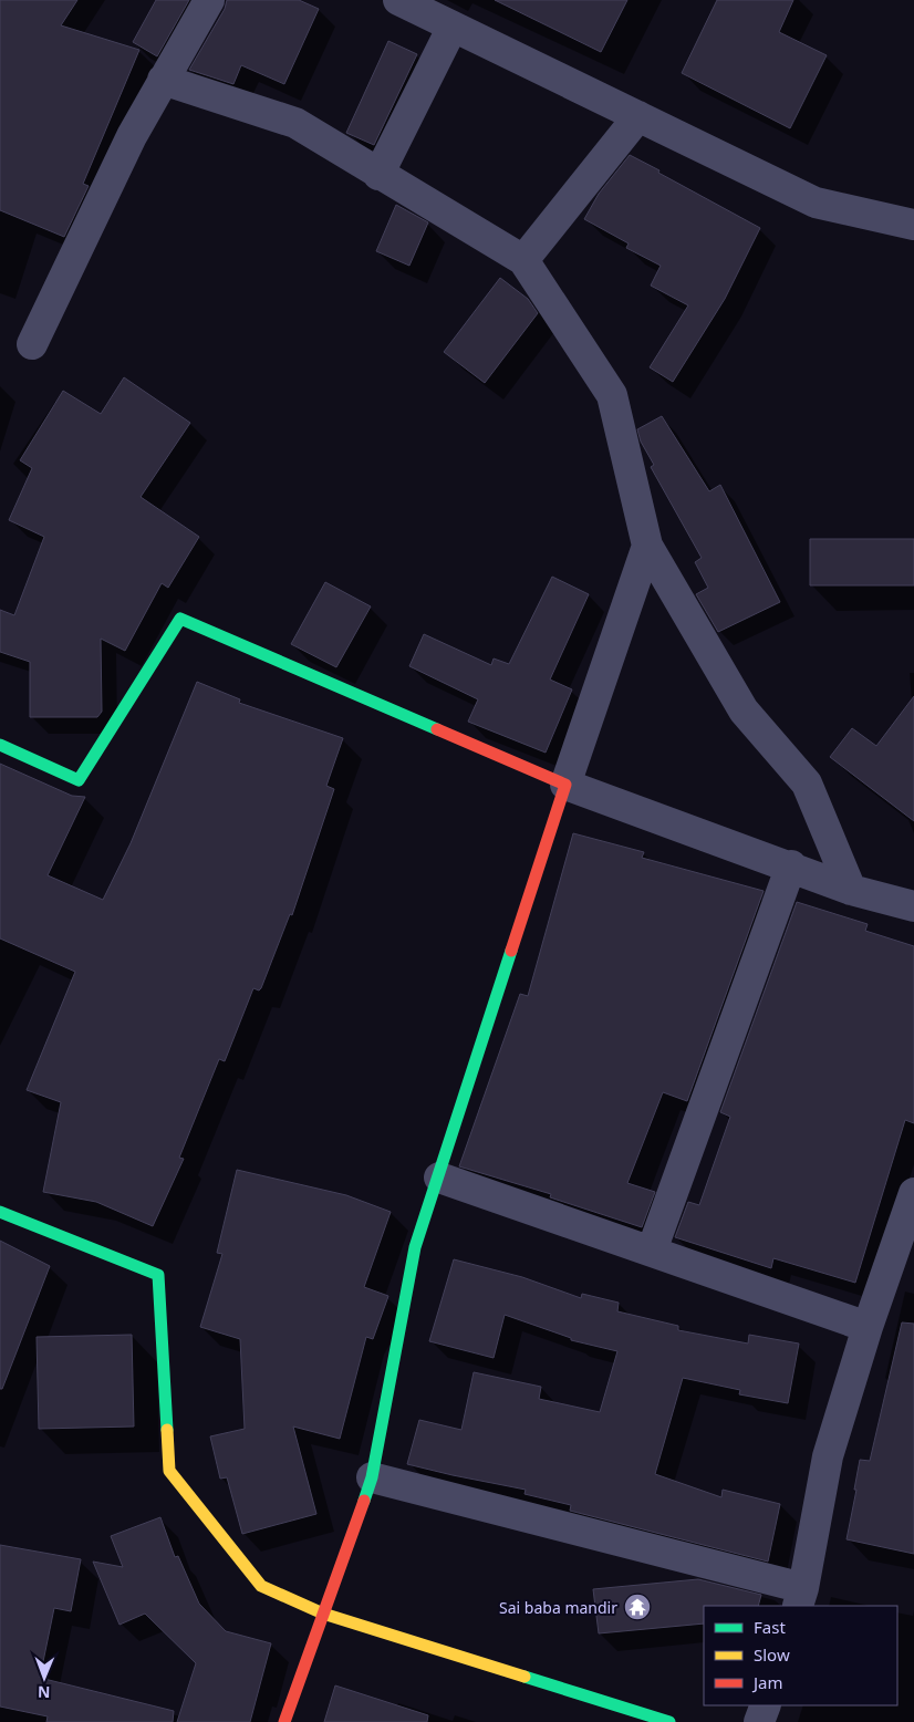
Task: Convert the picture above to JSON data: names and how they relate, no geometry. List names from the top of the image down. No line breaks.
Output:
{"places":{"temple":["Sai baba mandir"]},"legend":["Fast","Slow","Jam"],"north":"bottom"}
